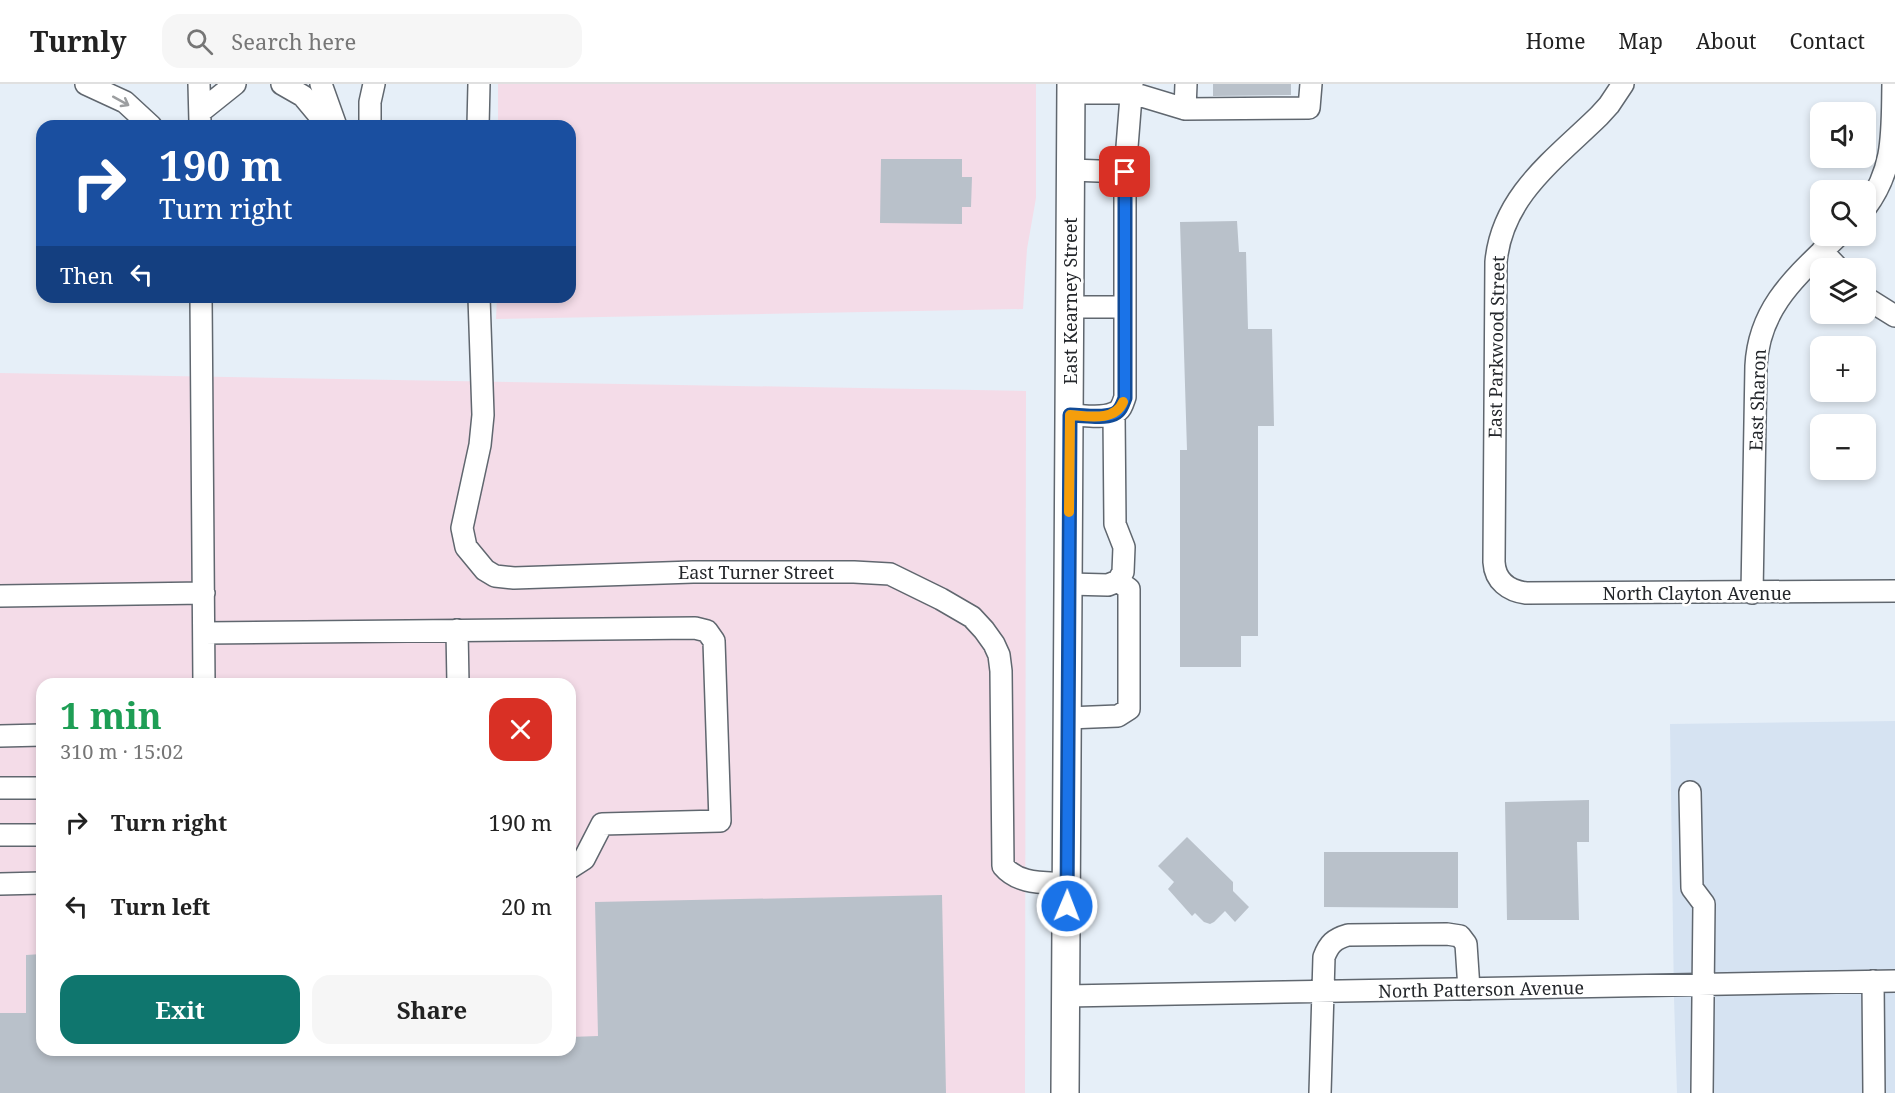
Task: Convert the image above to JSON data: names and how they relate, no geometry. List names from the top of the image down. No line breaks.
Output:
{"streets":{"main road":["East Kearney Street"],"street":["East Parkwood Street","East Sharon","East Turner Street","North Clayton Avenue","North Patterson Avenue"]},"crossings":[["East Kearney Street","East Turner Street"],["East Kearney Street","North Patterson Avenue"],["East Parkwood Street","North Clayton Avenue"],["East Sharon","North Clayton Avenue"]],"page":{"header":"Turnly","search":"Search here","nav":["Home","Map","About","Contact"],"map_buttons":["+","−"],"turn":["190 m","Turn right"],"then":"Then","heading":["1 min","310 m · 15:02"],"list":[{"name":"Turn right","value":"190 m"},{"name":"Turn left","value":"20 m"}],"buttons":["Exit","Share"]}}
